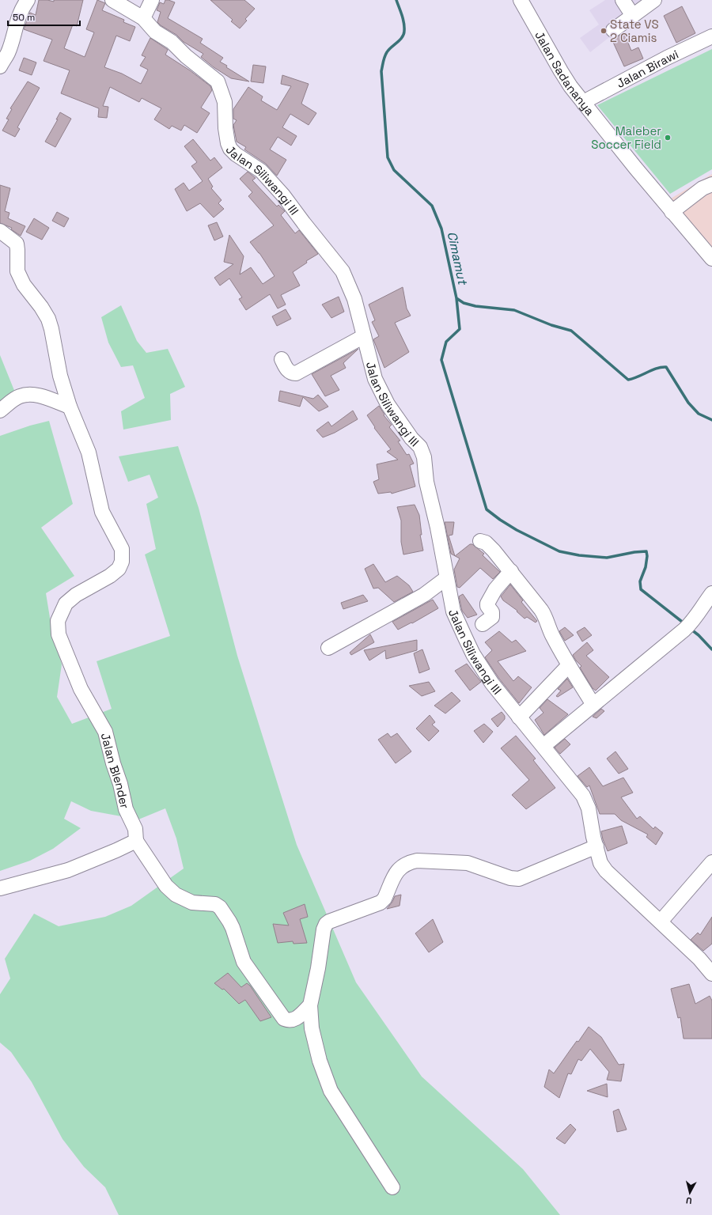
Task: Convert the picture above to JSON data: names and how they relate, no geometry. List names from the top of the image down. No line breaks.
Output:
{"streets":{"street":["Jalan Birawi","Jalan Sadananya","Jalan Siliwangi III","Jalan Blender"]},"crossings":[["Jalan Birawi","Jalan Sadananya"]],"water":["Cimamut"],"places":["State VS 2 Ciamis","Maleber Soccer Field"],"scale_bar":"50 m","north":"bottom"}
